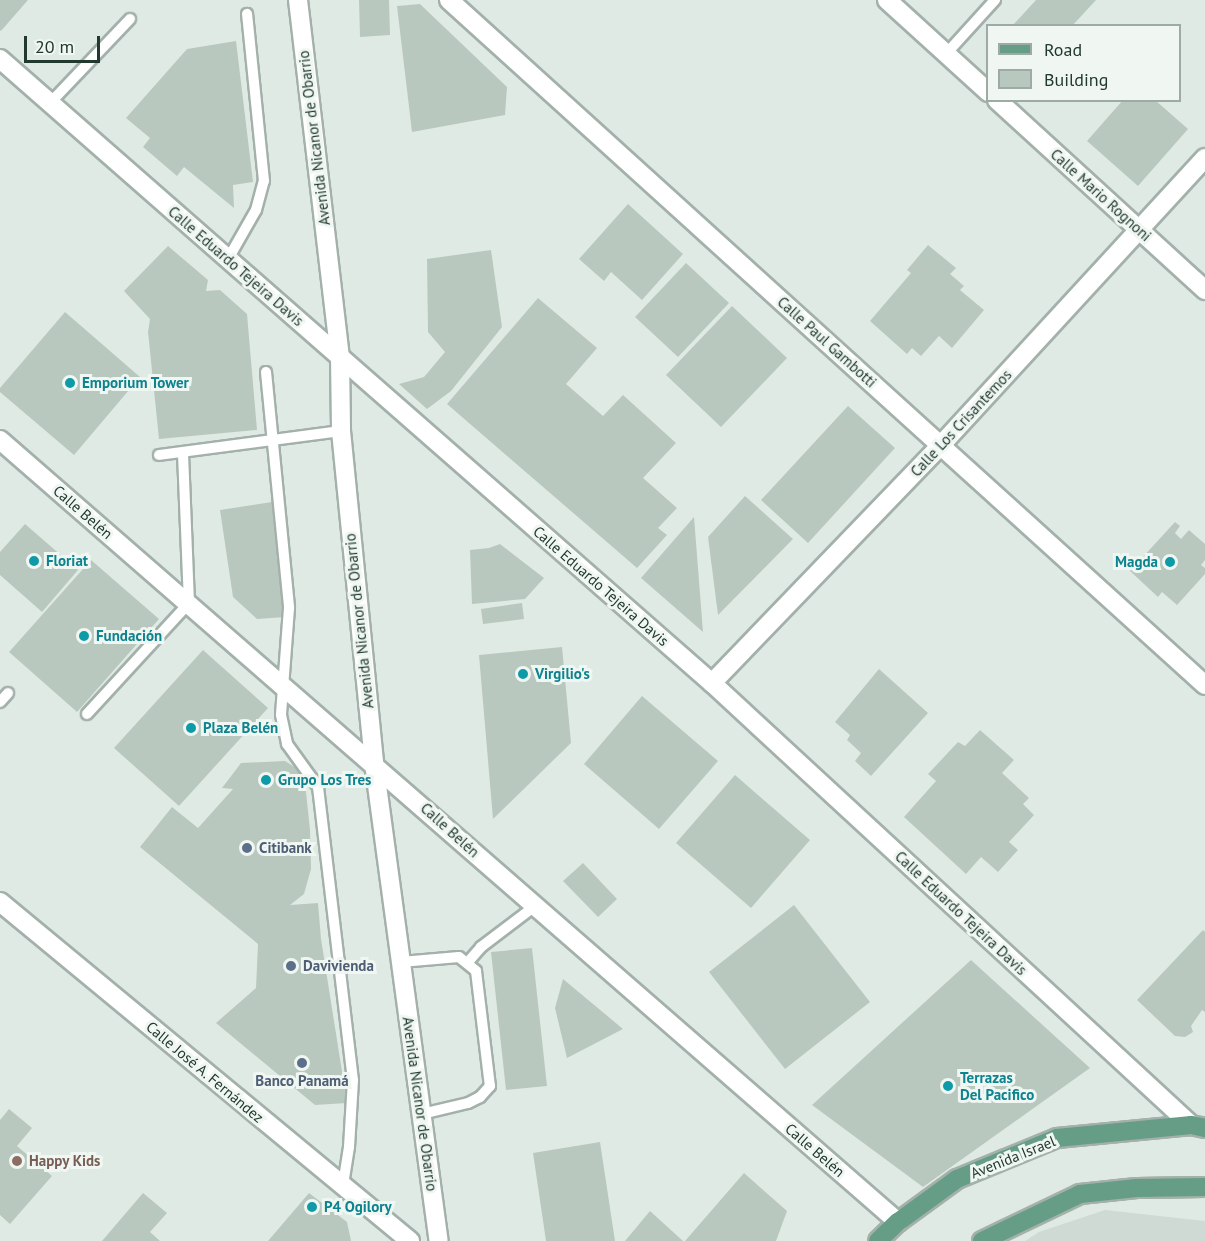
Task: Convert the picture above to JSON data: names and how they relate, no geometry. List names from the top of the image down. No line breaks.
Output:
{"streets":{"main road":["Avenida Israel"],"street":["Avenida Nicanor de Obarrio","Calle Mario Rognoni","Calle Eduardo Tejeira Davis","Calle Paul Gambotti","Calle Los Crisantemos","Calle Belén","Calle José A. Fernández"]},"crossings":[["Avenida Nicanor de Obarrio","Calle Eduardo Tejeira Davis"],["Avenida Nicanor de Obarrio","Calle Belén"],["Calle Mario Rognoni","Calle Los Crisantemos"],["Calle Eduardo Tejeira Davis","Calle Los Crisantemos"],["Calle Eduardo Tejeira Davis","Avenida Israel"],["Calle Paul Gambotti","Calle Los Crisantemos"],["Calle Belén","Avenida Israel"]],"places":["Emporium Tower","Floriat","Magda","Fundación","Virgilio's","Plaza Belén","Grupo Los Tres","Citibank","Davivienda","Banco Panamá","Terrazas Del Pacifico","Happy Kids","P4 Ogilory"],"legend":["Road","Building"],"scale_bar":"20 m"}
